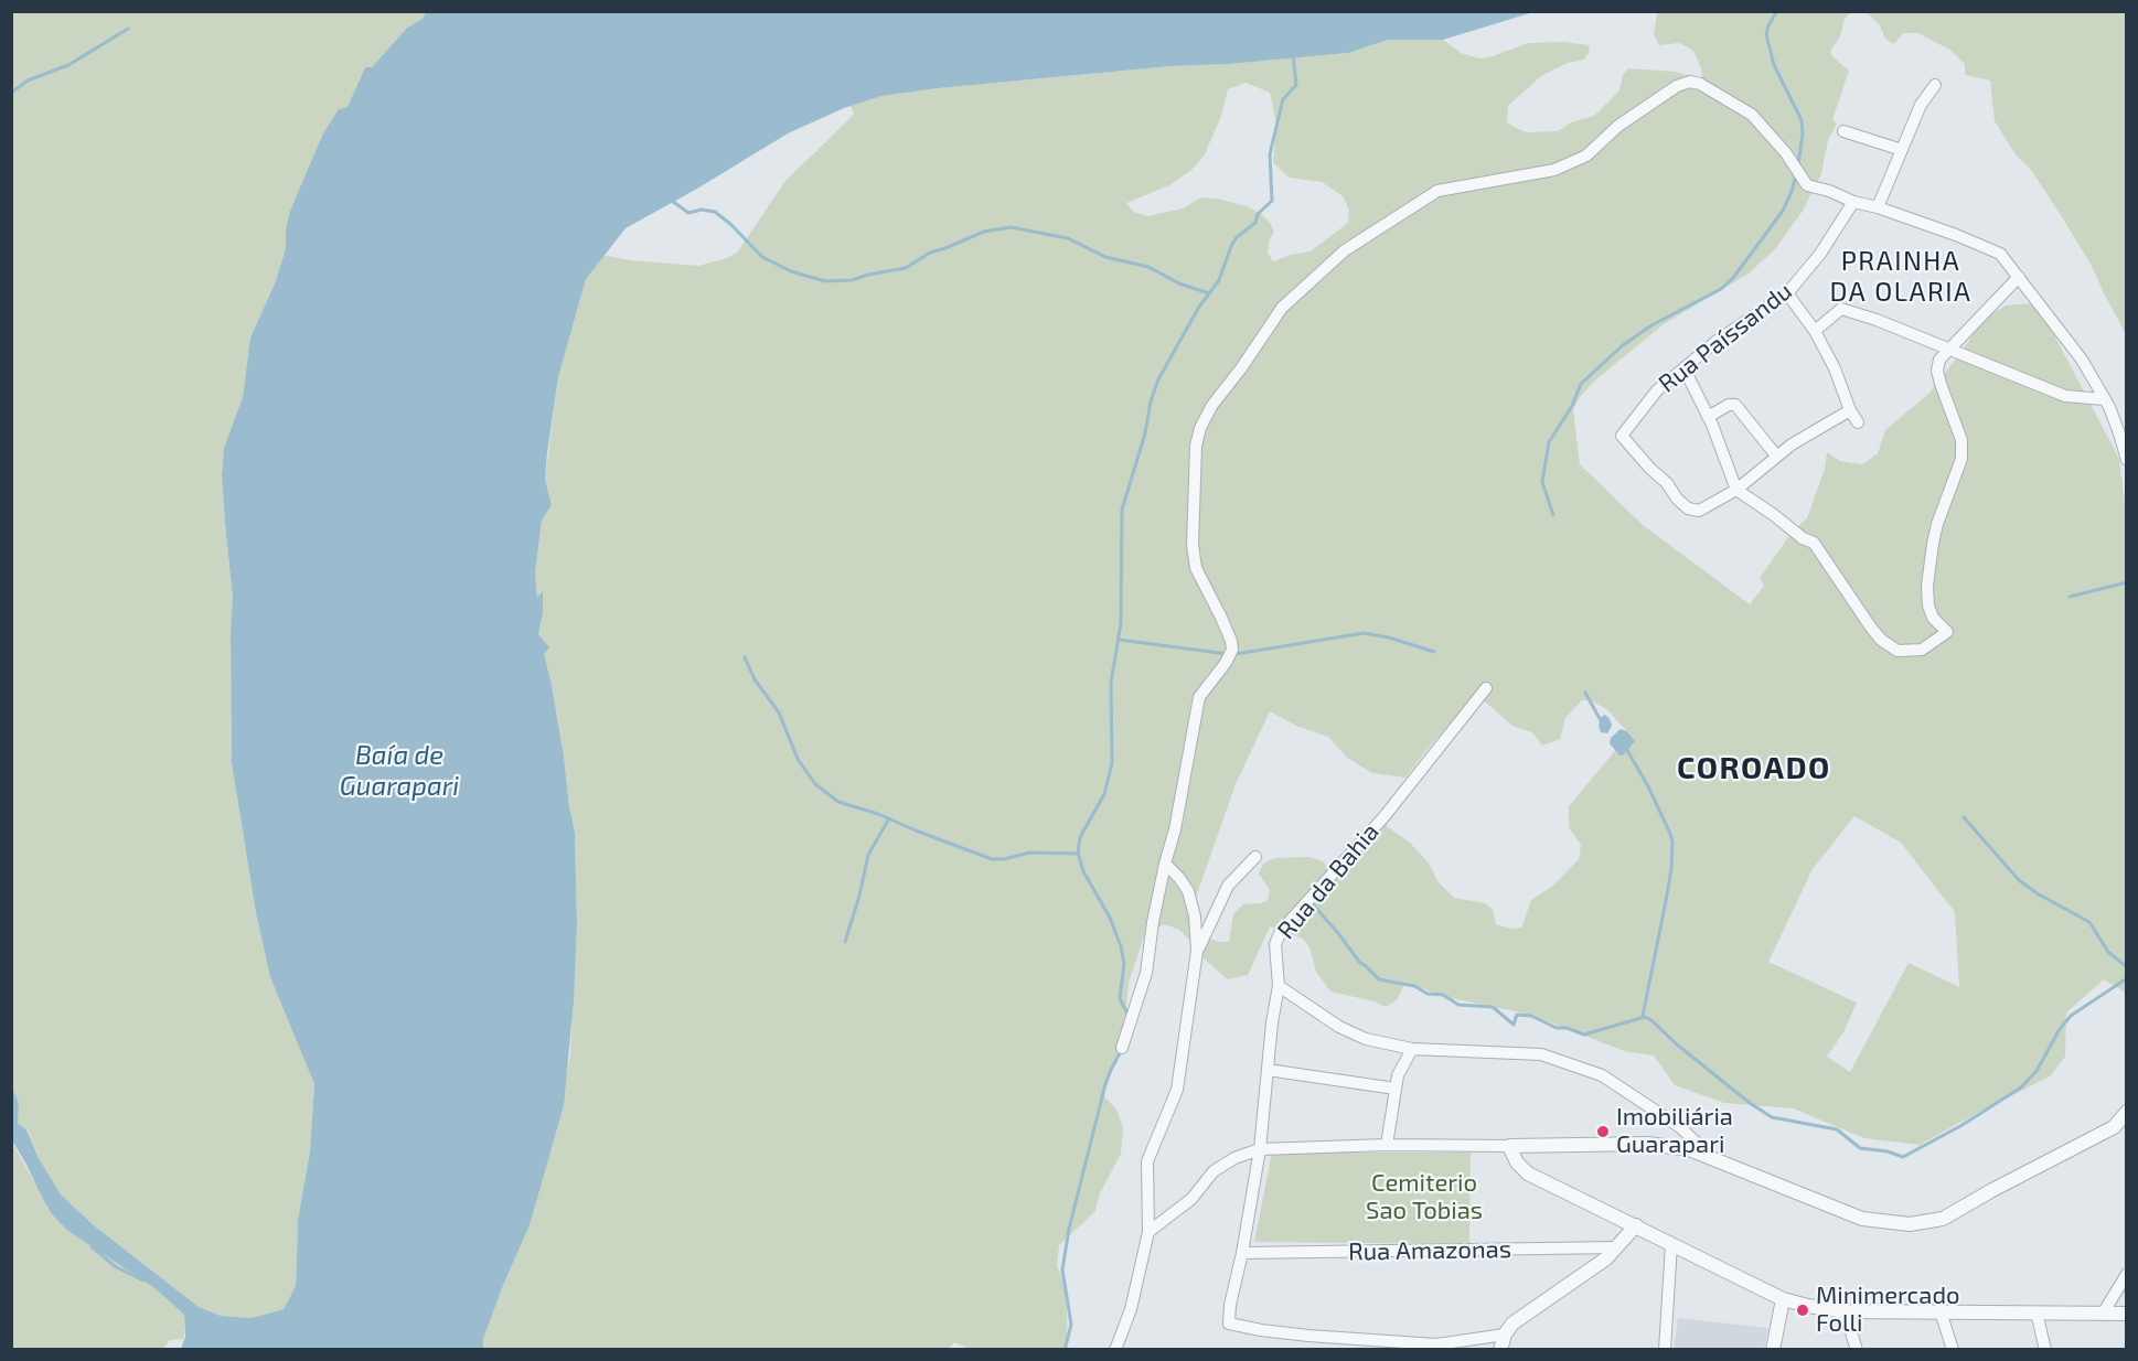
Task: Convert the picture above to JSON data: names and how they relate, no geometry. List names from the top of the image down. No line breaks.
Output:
{"streets":{"street":["Rua Paíssandu","Rua da Bahia","Rua Amazonas"]},"crossings":[["Rua da Bahia","Rua Amazonas"]],"districts":["PRAINHA DA OLARIA","COROADO"],"water":["Baía de Guarapari"],"parks":["Cemiterio Sao Tobias"],"places":["Imobiliária Guarapari","Minimercado Folli"]}
